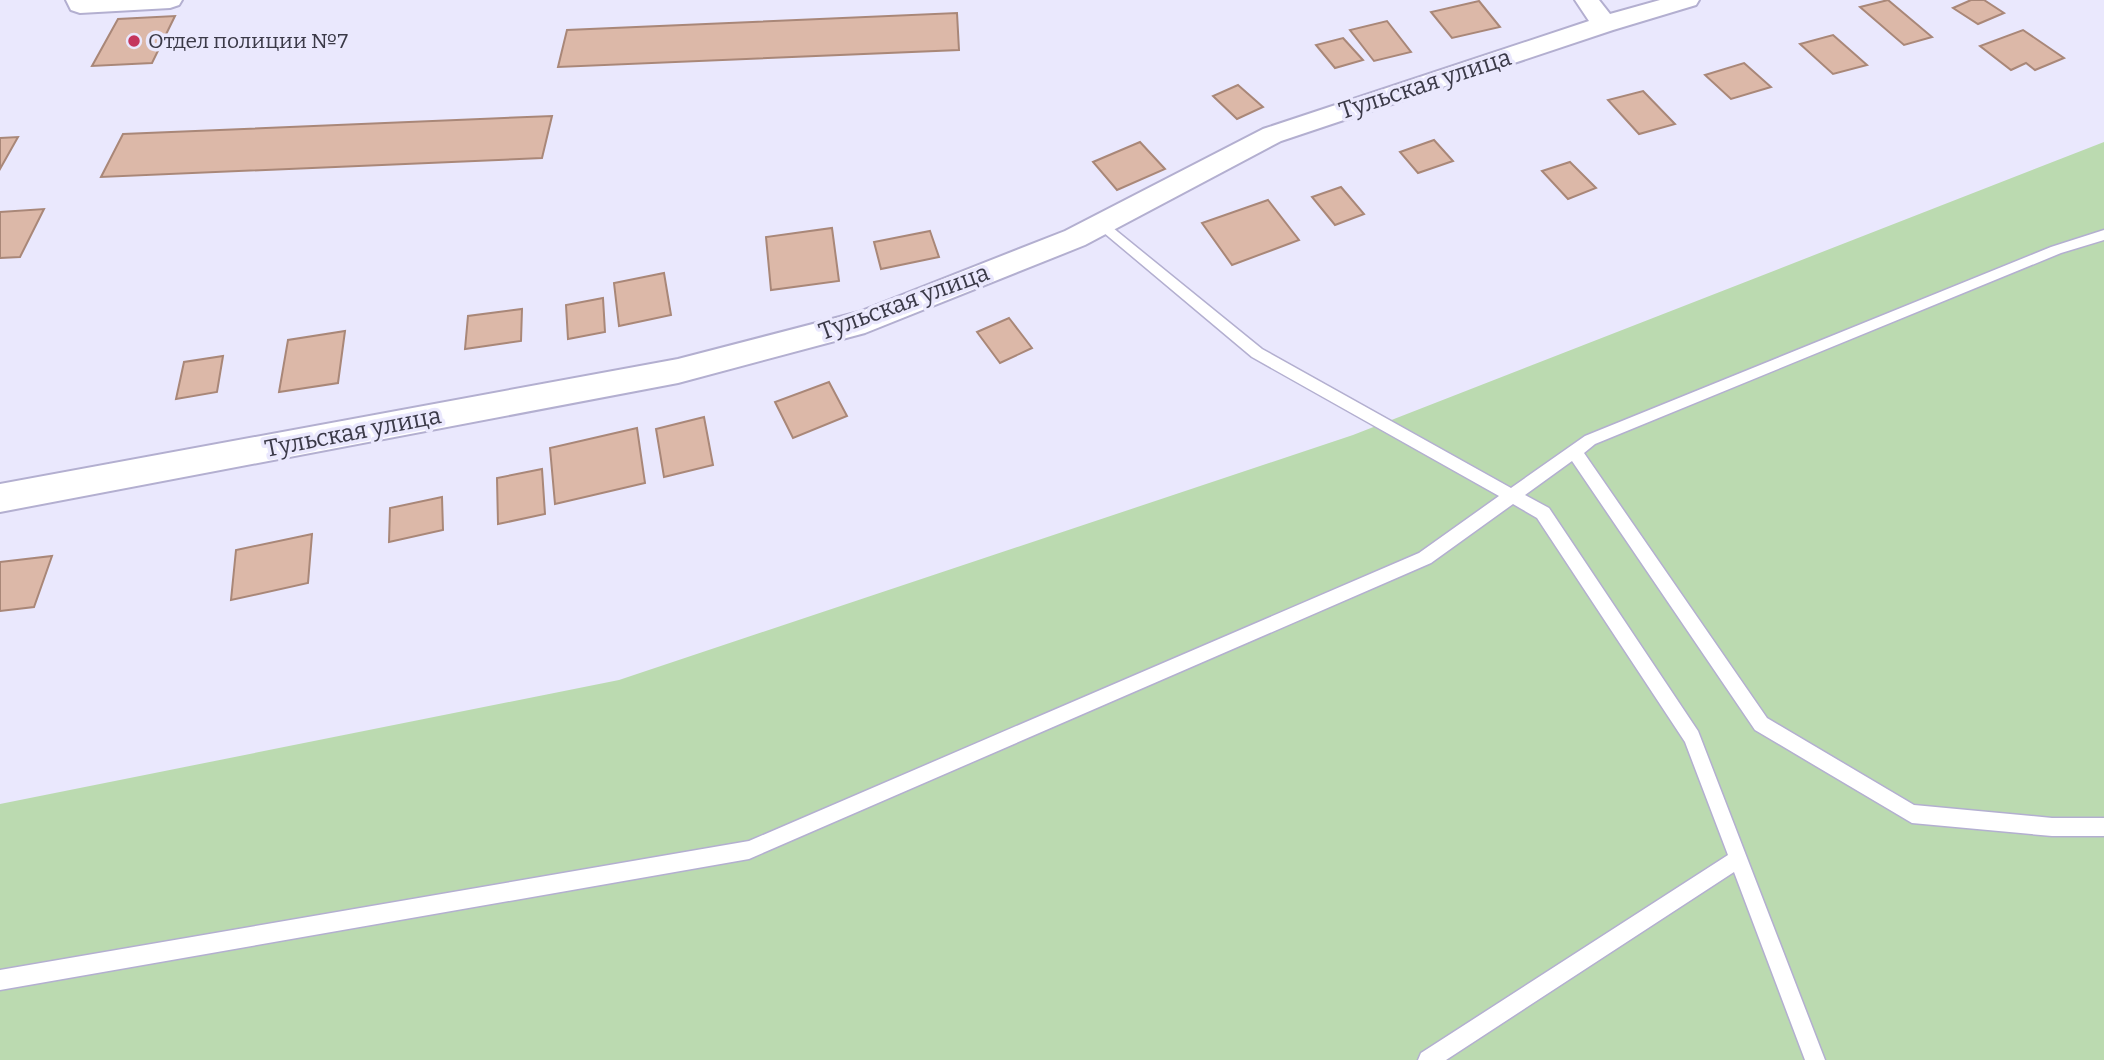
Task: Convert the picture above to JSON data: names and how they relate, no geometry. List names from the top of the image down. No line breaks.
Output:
{"streets":{"street":["Тульская улица"]},"places":["Отдел полиции №7"]}
